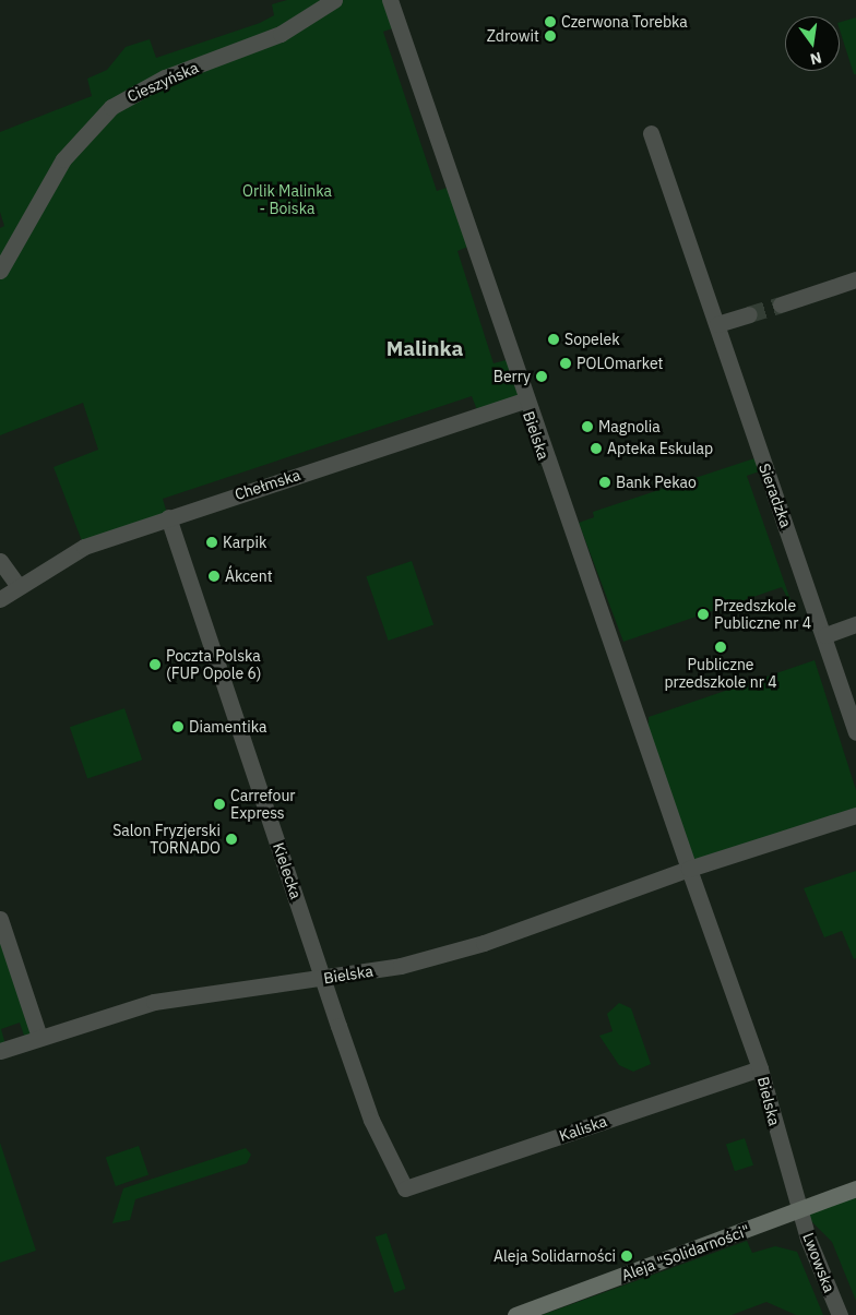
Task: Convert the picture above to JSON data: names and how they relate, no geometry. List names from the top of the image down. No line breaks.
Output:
{"streets":{"street":["Cieszyńska","Bielska","Chełmska","Sieradzka","Kielecka","Kaliska","Aleja \"Solidarności\"","Lwowska"]},"crossings":[["Bielska","Chełmska"],["Bielska","Kielecka"],["Bielska","Kaliska"],["Bielska","Aleja \"Solidarności\""],["Bielska","Lwowska"],["Chełmska","Kielecka"],["Kielecka","Kaliska"],["Aleja \"Solidarności\"","Lwowska"]],"districts":["Malinka"],"parks":["Orlik Malinka - Boiska"],"places":["Czerwona Torebka","Zdrowit","Sopelek","POLOmarket","Berry","Magnolia","Apteka Eskulap","Bank Pekao","Karpik","Ákcent","Przedszkole Publiczne nr 4","Publiczne przedszkole nr 4","Poczta Polska (FUP Opole 6)","Diamentika","Carrefour Express","Salon Fryzjerski TORNADO","Aleja Solidarności"],"north":"bottom"}
